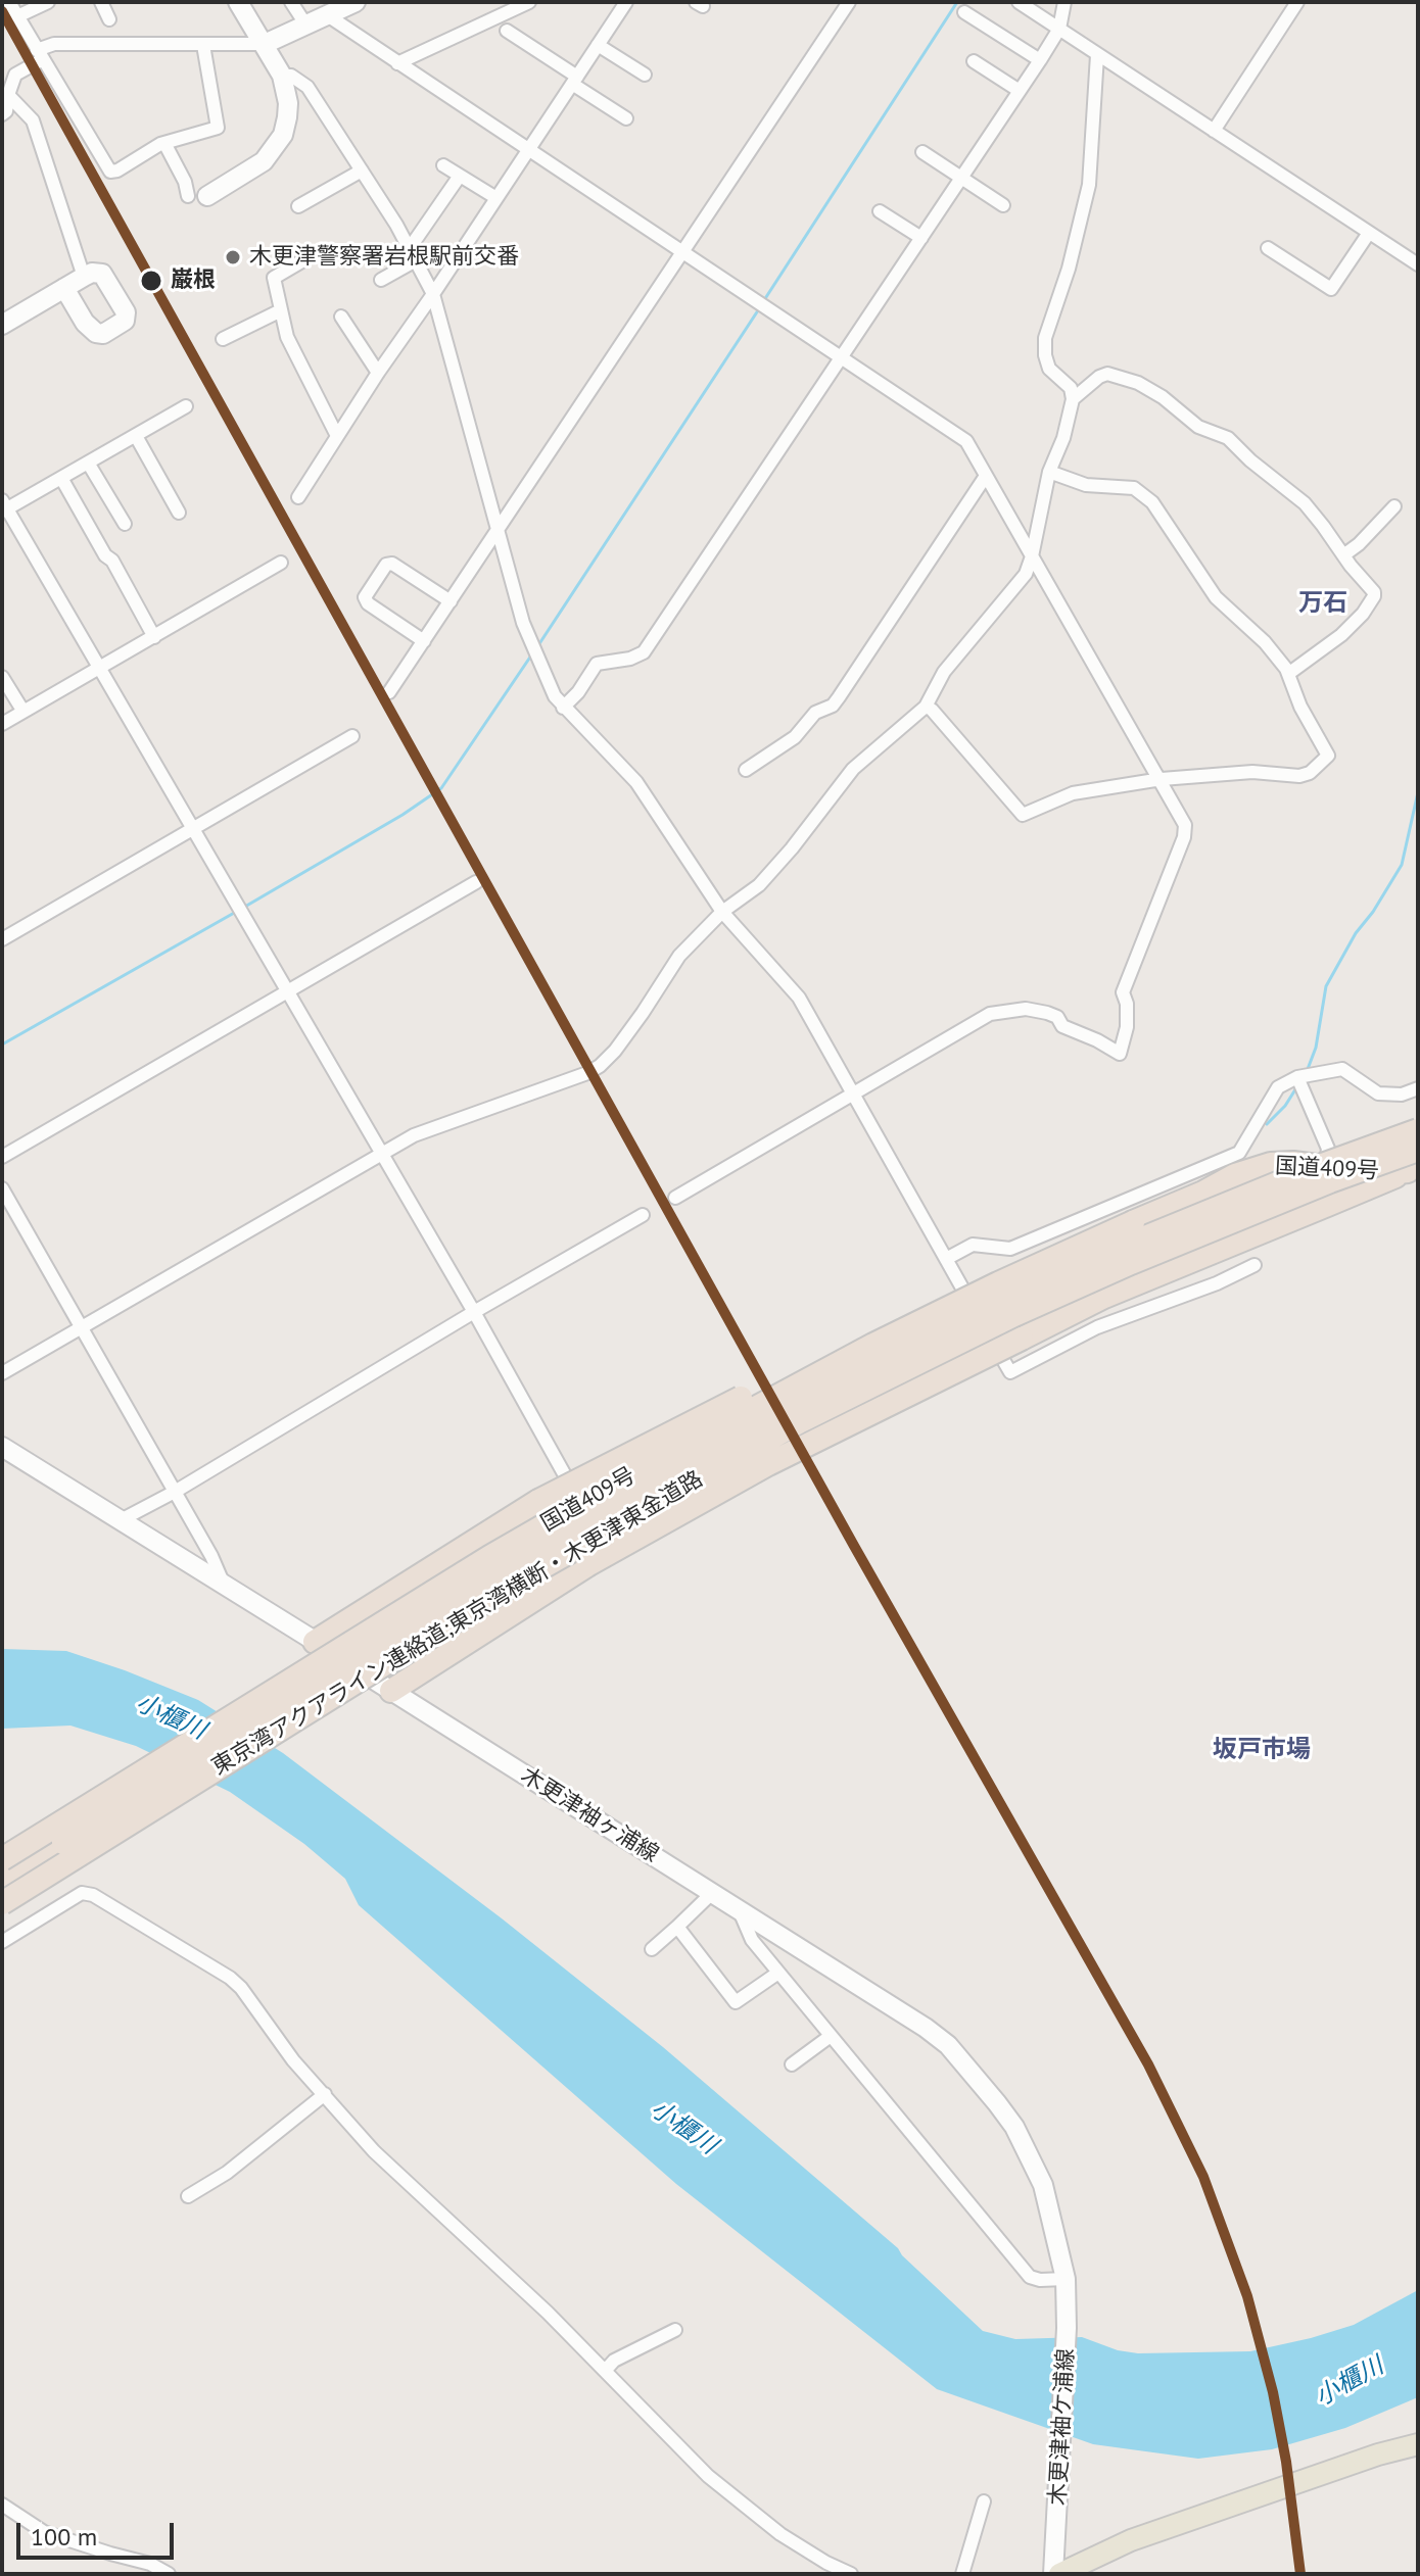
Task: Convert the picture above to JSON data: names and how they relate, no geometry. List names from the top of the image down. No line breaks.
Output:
{"streets":{"highway":["国道409号","東京湾アクアライン連絡道;東京湾横断・木更津東金道路"],"main road":["木更津袖ヶ浦線","木更津袖ケ浦線"]},"crossings":[["木更津袖ヶ浦線","木更津袖ケ浦線"]],"districts":["万石","坂戸市場"],"water":["小櫃川"],"places":["木更津警察署岩根駅前交番","巌根"],"scale_bar":"100 m"}
